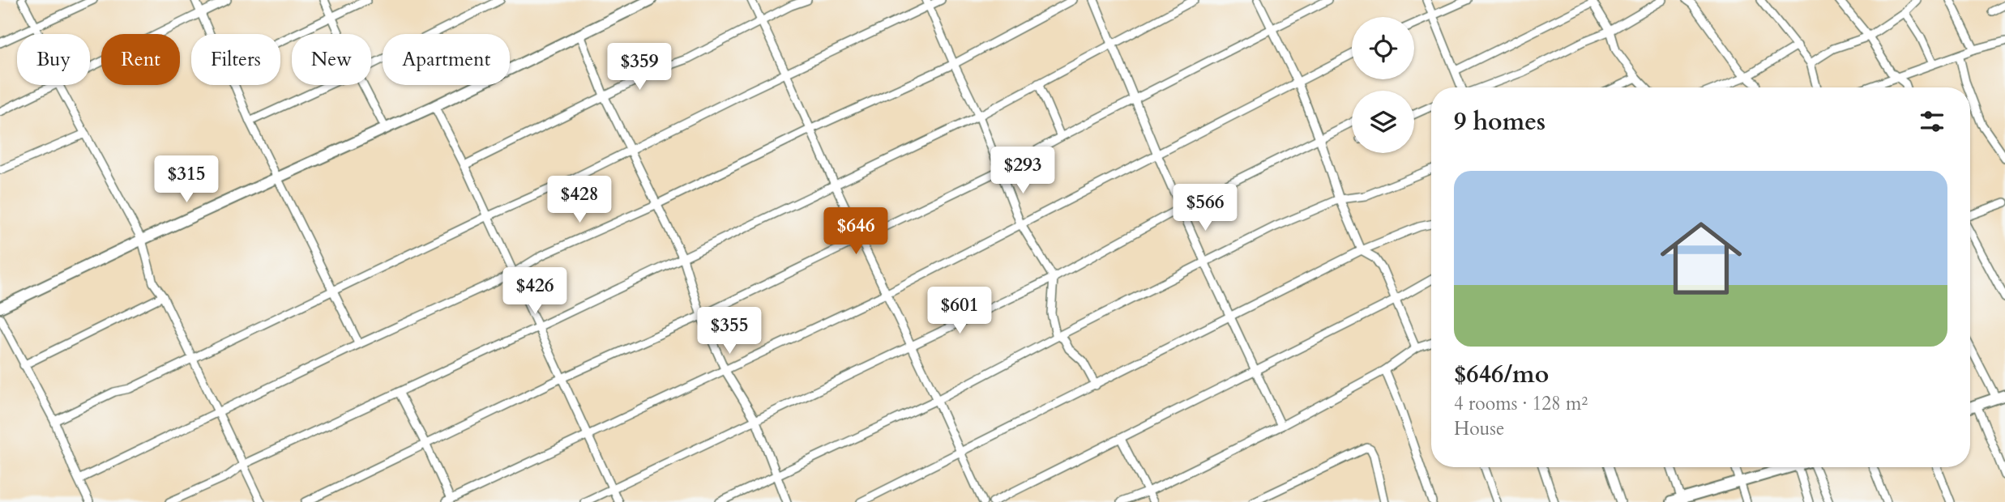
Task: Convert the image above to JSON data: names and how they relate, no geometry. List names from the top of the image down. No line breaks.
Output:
{"page":{"chip":["Buy","Rent","Filters","New","Apartment"],"price":["$359","$293","$315","$428","$566","$646","$426","$601","$355"],"heading":"9 homes","list":[{"name":"$646/mo","note":"4 rooms · 128 m² · House"}]}}
